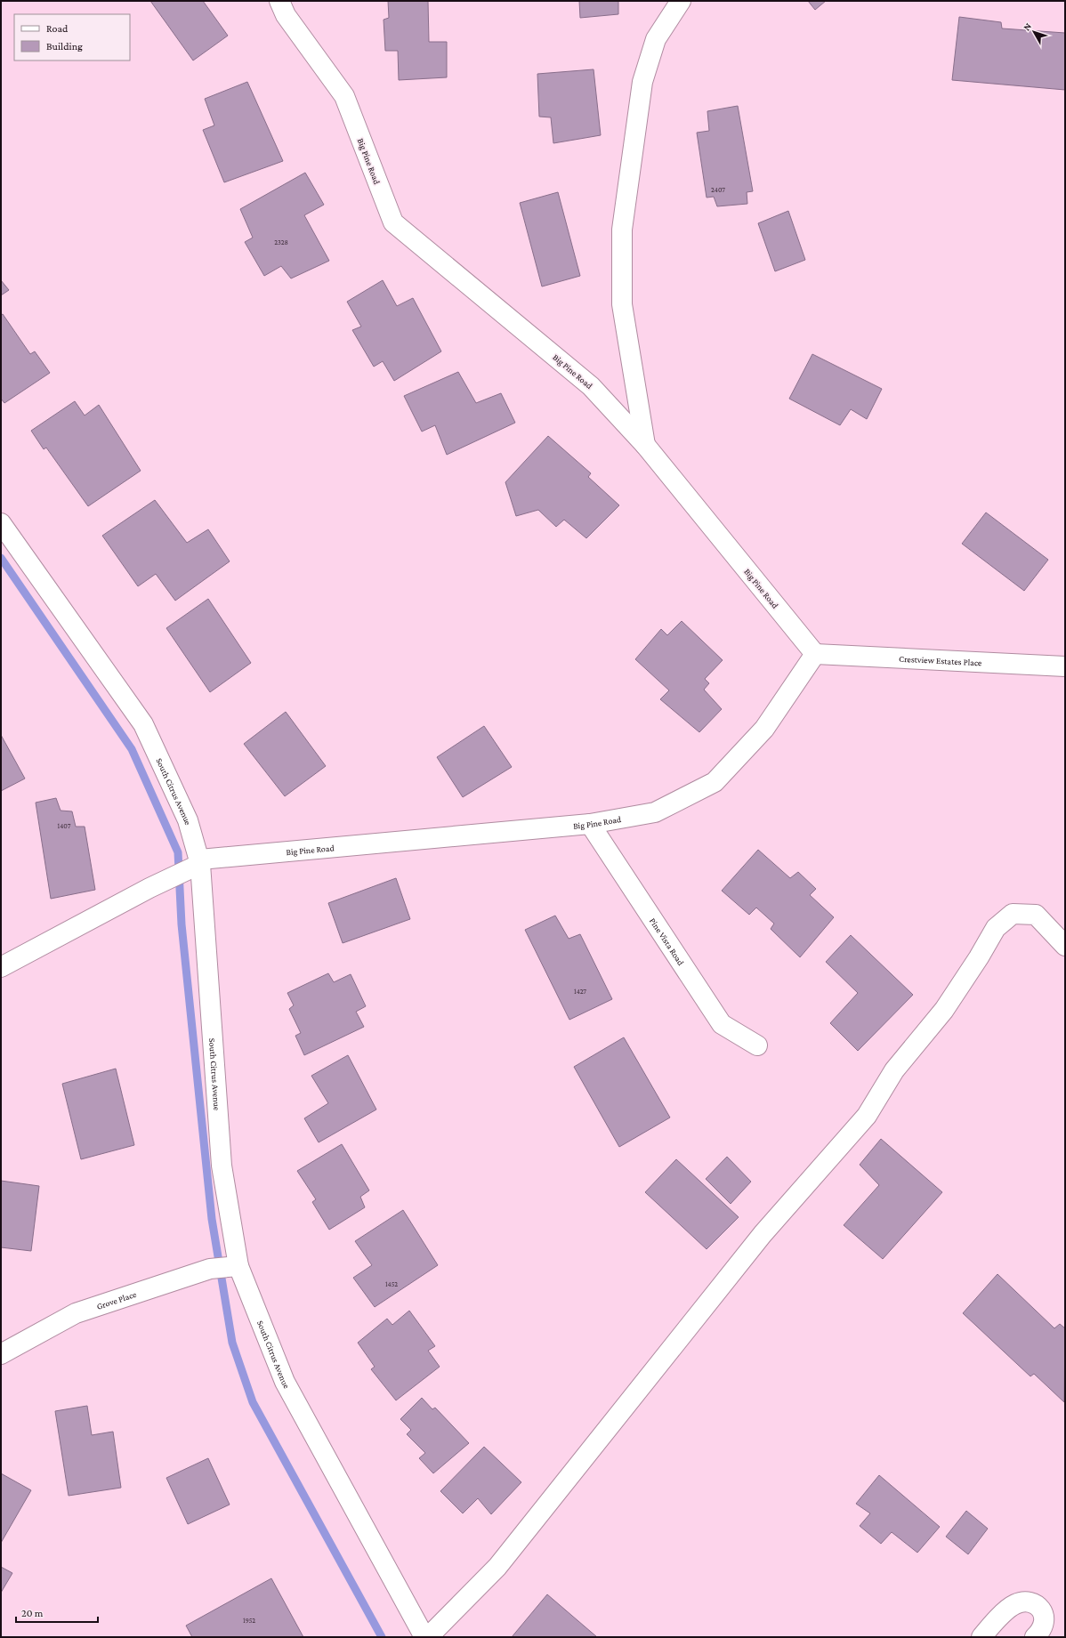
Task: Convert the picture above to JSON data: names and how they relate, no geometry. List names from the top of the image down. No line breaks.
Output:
{"streets":{"street":["Big Pine Road","Crestview Estates Place","South Citrus Avenue","Pine Vista Road","Grove Place"]},"crossings":[["Big Pine Road","Crestview Estates Place"],["Big Pine Road","South Citrus Avenue"],["Big Pine Road","Pine Vista Road"],["South Citrus Avenue","Grove Place"]],"house_numbers":["2407","2328","1407","1427","1452","1952"],"legend":["Road","Building"],"scale_bar":"20 m","north":"top left"}
